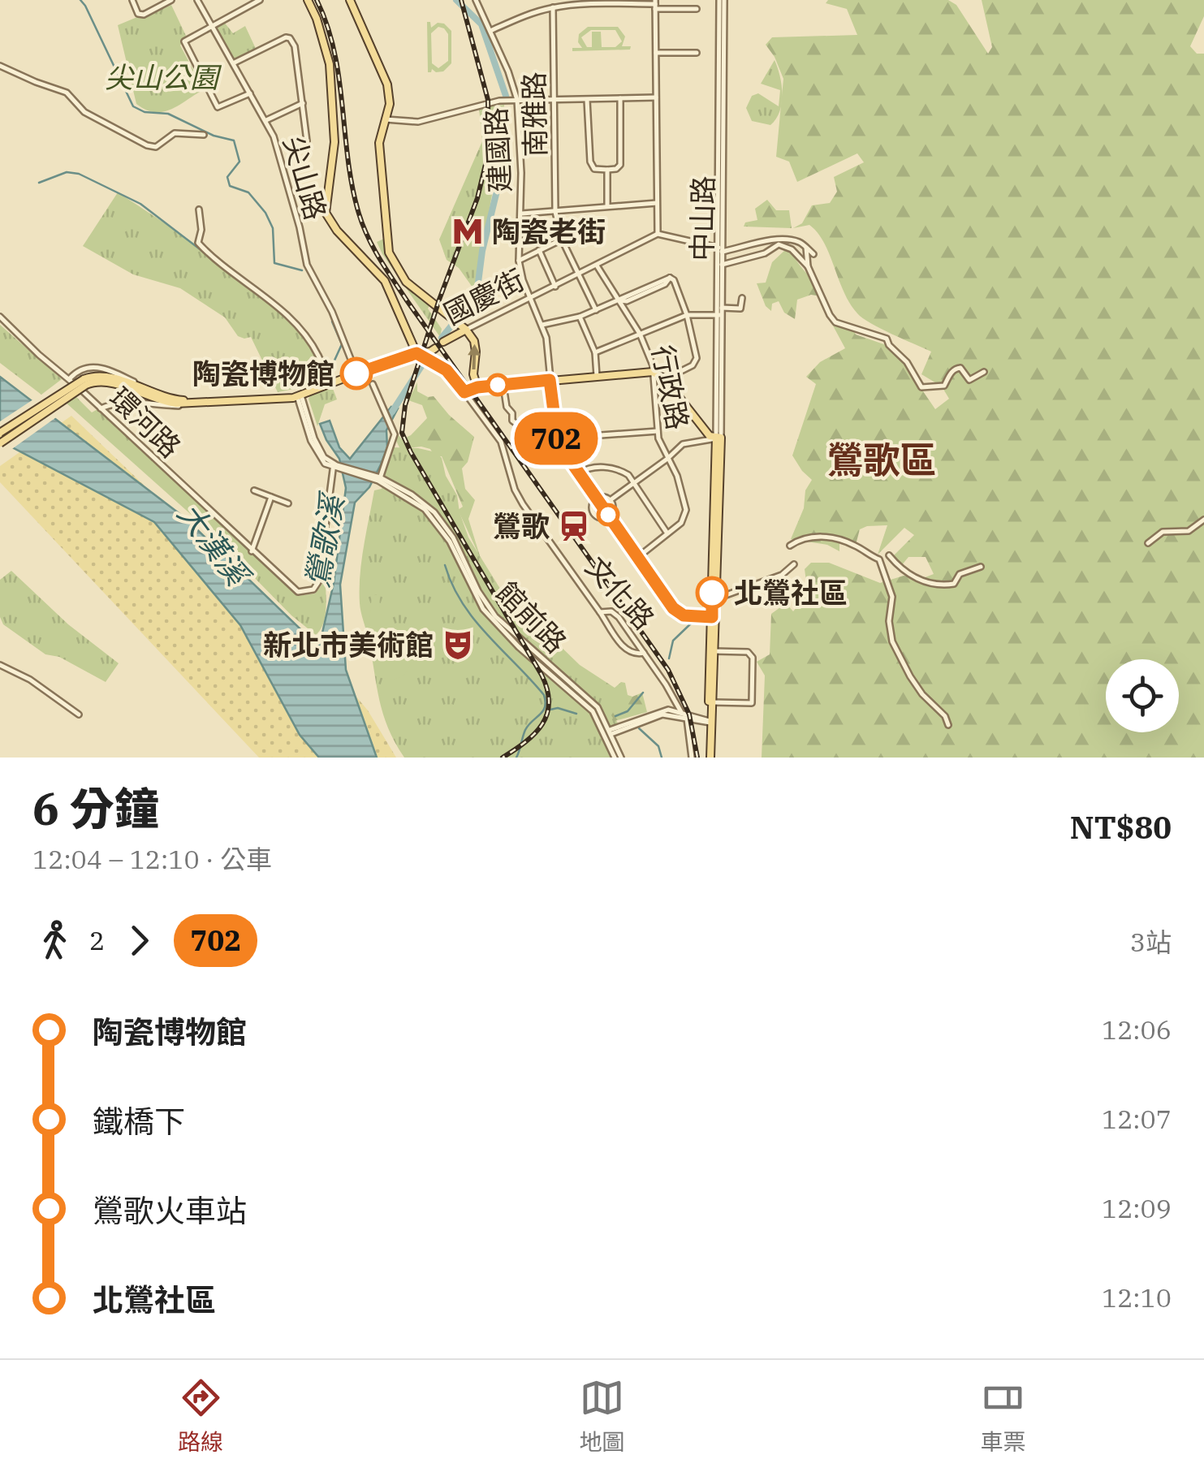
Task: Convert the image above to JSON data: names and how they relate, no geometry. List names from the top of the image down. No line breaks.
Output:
{"streets":{"main road":["國慶街","文化路"],"street":["南雅路","建國路","尖山路","中山路","行政路","環河路","館前路"]},"crossings":[["南雅路","國慶街"],["建國路","國慶街"],["國慶街","行政路"],["國慶街","文化路"],["環河路","館前路"]],"districts":["鶯歌區"],"water":["鶯歌溪","大漢溪"],"parks":["尖山公園"],"places":{"metro station":["陶瓷老街"],"other":["陶瓷博物館","北鶯社區"],"station":["鶯歌"],"theatre":["新北市美術館"]},"lines":["bus line 702"],"page":{"on_map":"702","heading":["6 分鐘","12:04 – 12:10 · 公車","NT$80"],"legs":["2","702","3站"],"list":[{"name":"陶瓷博物館","value":"12:06"},{"name":"鐵橋下","value":"12:07"},{"name":"鶯歌火車站","value":"12:09"},{"name":"北鶯社區","value":"12:10"}],"tabs":["路線","地圖","車票"]}}
